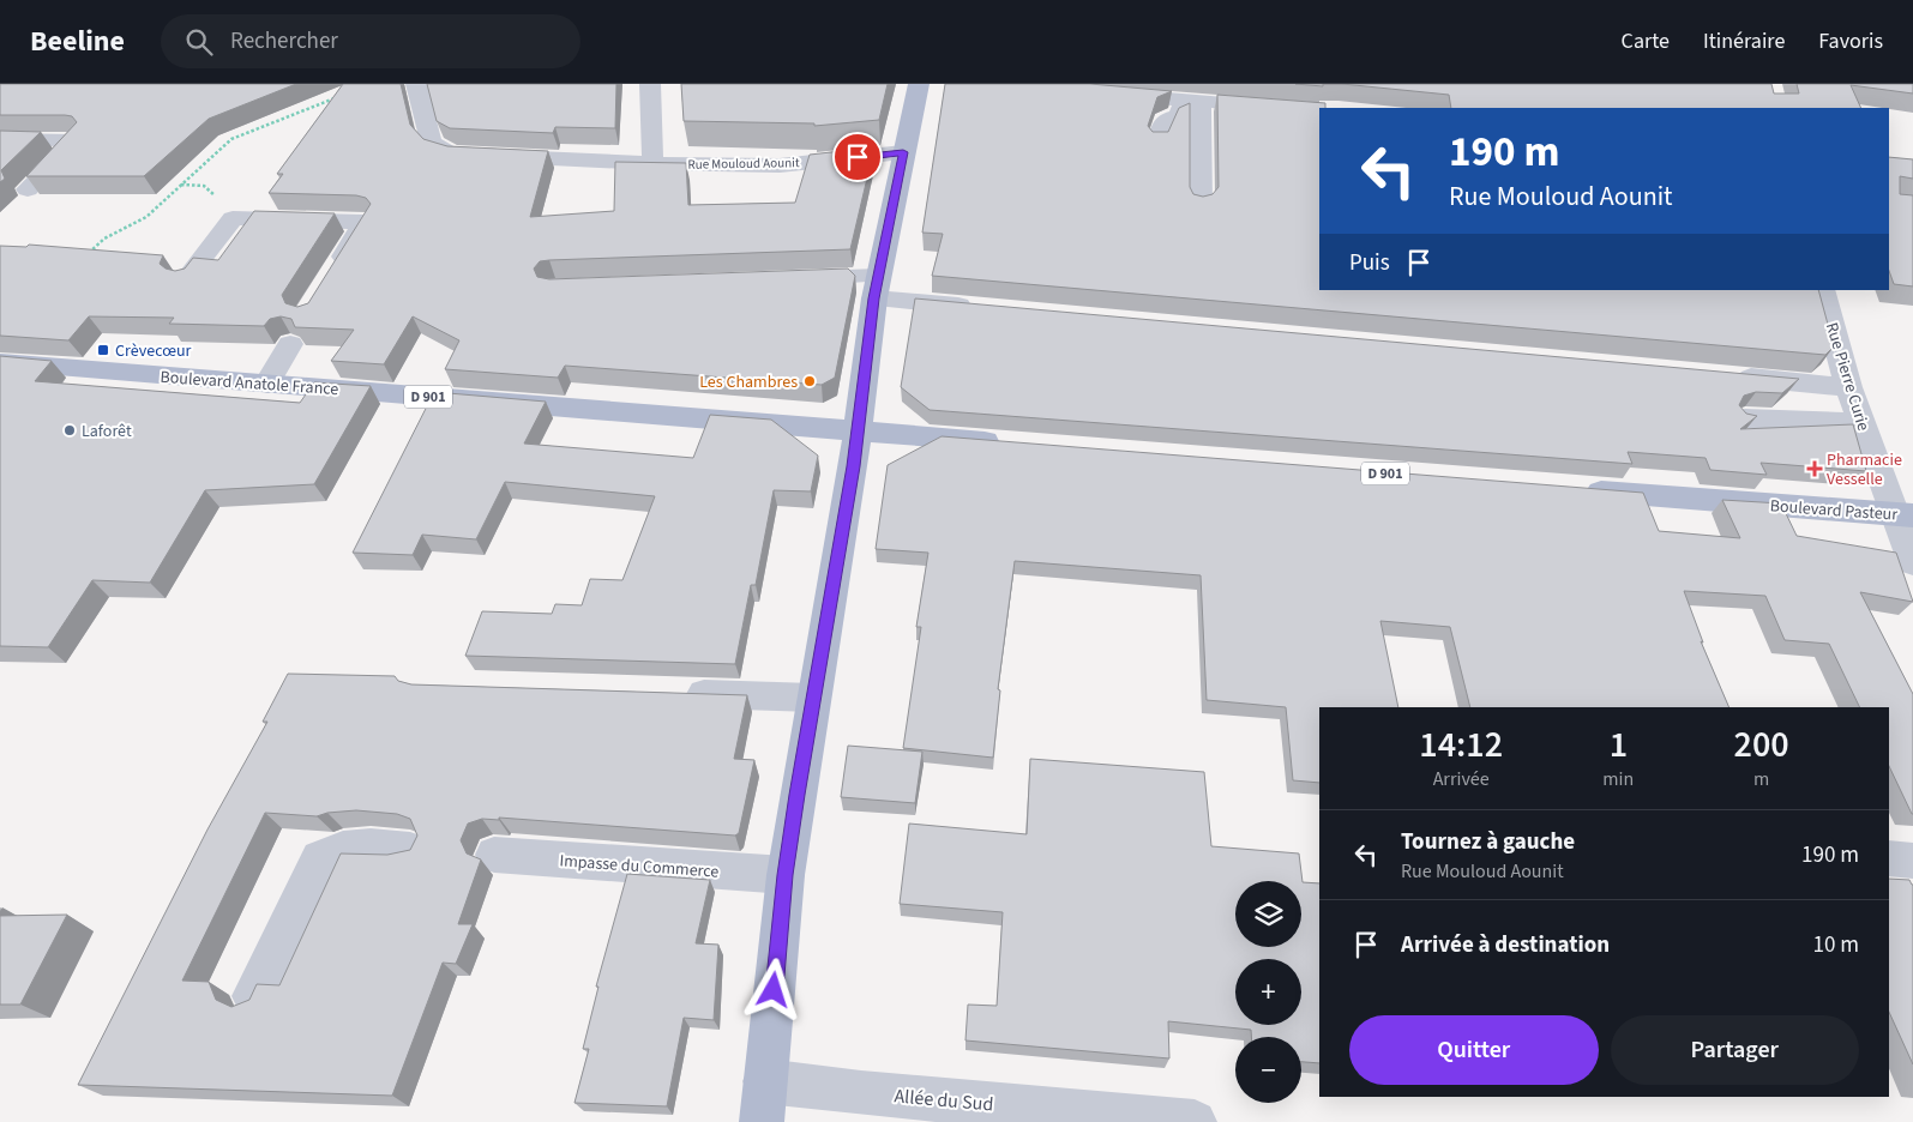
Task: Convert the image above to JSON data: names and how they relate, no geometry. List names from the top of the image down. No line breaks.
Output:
{"streets":{"main road":["Boulevard Anatole France","D 901","Boulevard Pasteur"],"street":["Rue Mouloud Aounit","Rue Pierre Curie","Impasse du Commerce","Allée du Sud"]},"crossings":[["Rue Pierre Curie","Boulevard Pasteur"],["Boulevard Anatole France","D 901"]],"places":{"transit":["Crèvecœur"],"other":["Les Chambres","Laforêt"],"health":["Pharmacie Vesselle"]},"page":{"header":"Beeline","search":"Rechercher","nav":["Carte","Itinéraire","Favoris"],"turn":["190 m","Rue Mouloud Aounit"],"then":"Puis","eta":["14:12","Arrivée","1","min","200","m"],"list":[{"name":"Tournez à gauche","note":"Rue Mouloud Aounit","value":"190 m"},{"name":"Arrivée à destination","value":"10 m"}],"map_buttons":["+","−"],"buttons":["Quitter","Partager"]}}
